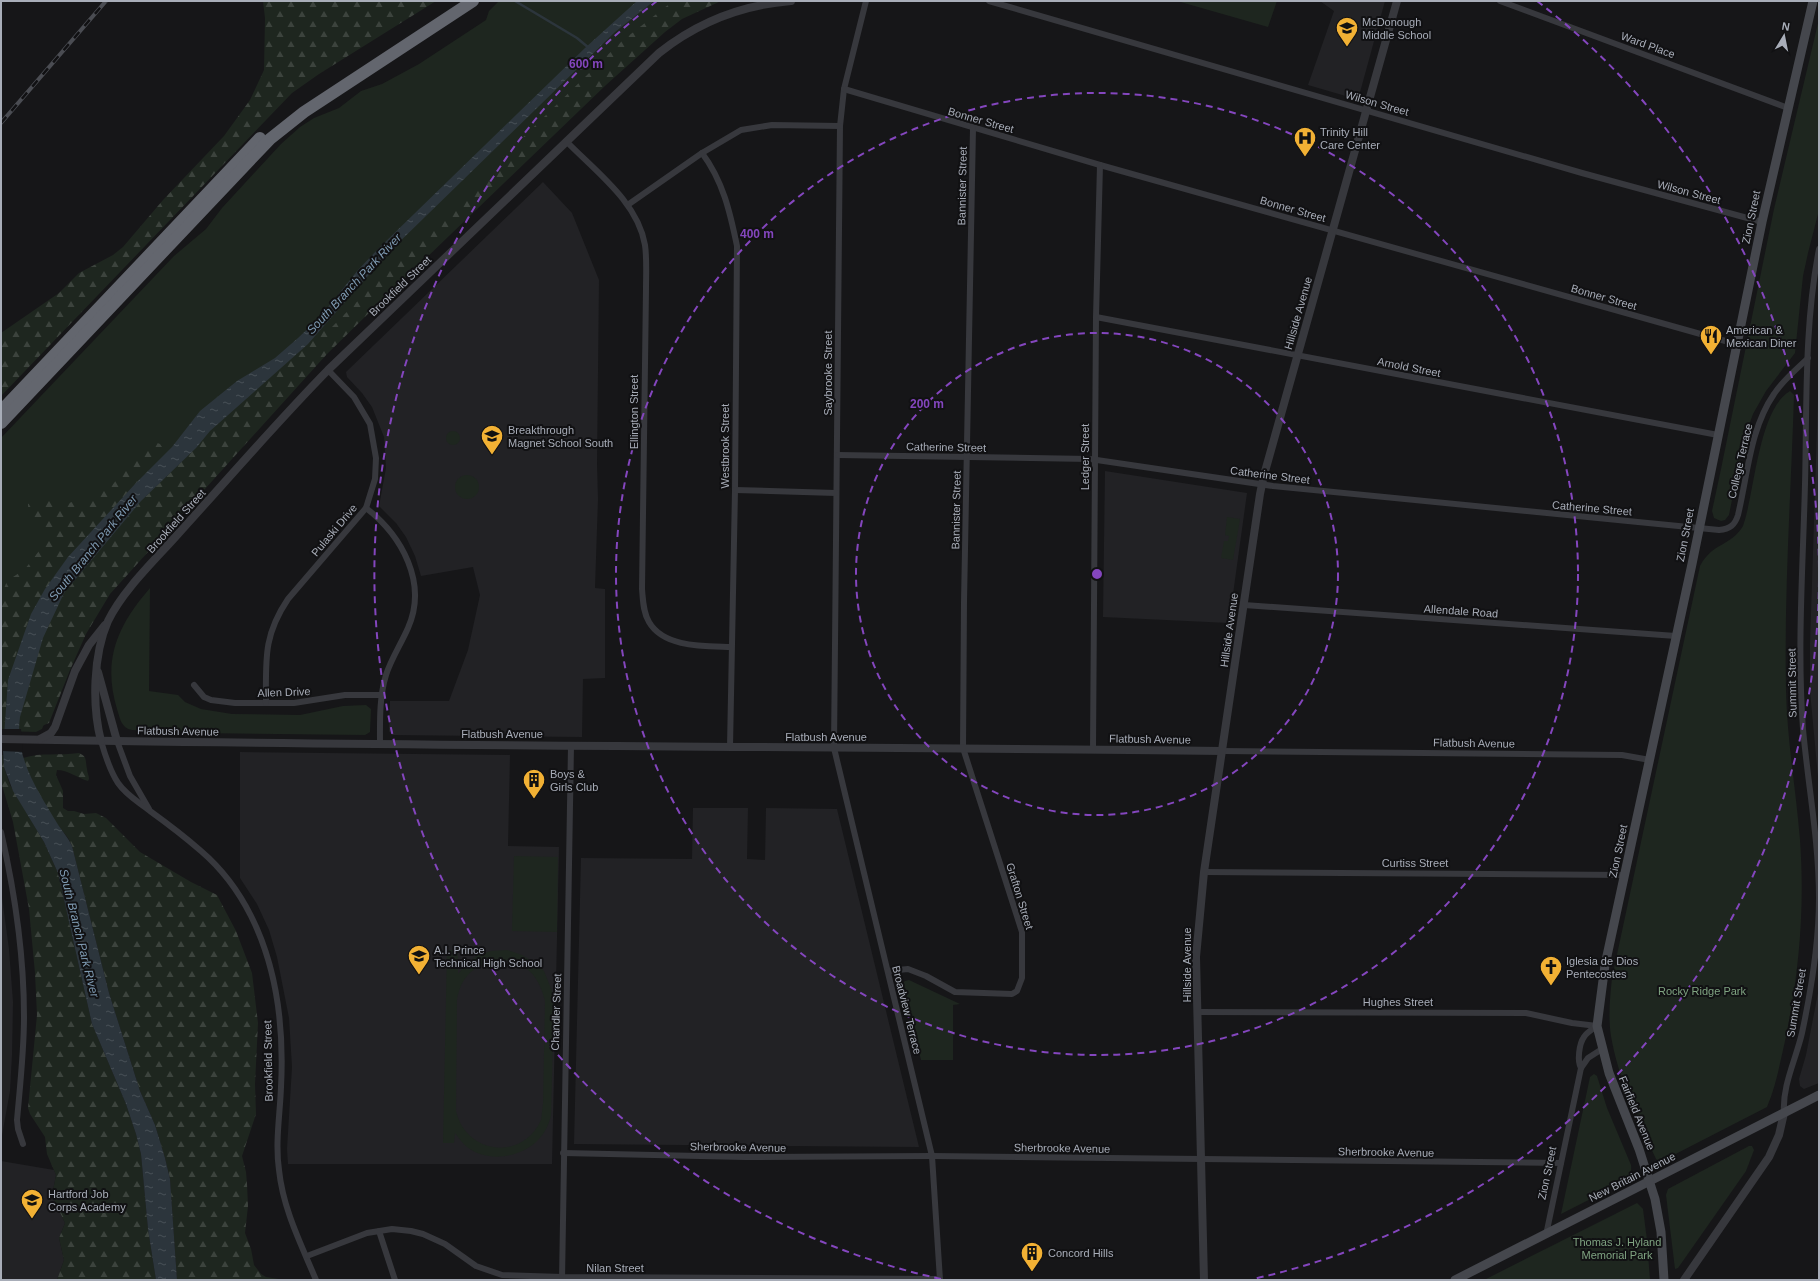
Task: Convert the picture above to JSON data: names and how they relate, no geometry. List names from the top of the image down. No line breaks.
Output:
{"streets":{"main road":["Zion Street","Fairfield Avenue","New Britain Avenue"],"street":["Ward Place","Wilson Street","Bonner Street","Bannister Street","Brookfield Street","Hillside Avenue","Arnold Street","Saybrooke Street","Ellington Street","Westbrook Street","Catherine Street","Ledger Street","College Terrace","Pulaski Drive","Allendale Road","Summit Street","Allen Drive","Flatbush Avenue","Curtiss Street","Grafton Street","Hughes Street","Broadview Terrace","Chandler Street","Sherbrooke Avenue","Nilan Street"]},"crossings":[["Ward Place","Zion Street"],["Wilson Street","Zion Street"],["Wilson Street","Hillside Avenue"],["Bonner Street","Bannister Street"],["Bonner Street","Zion Street"],["Bonner Street","Hillside Avenue"],["Bonner Street","Saybrooke Street"],["Bonner Street","Ledger Street"],["Bannister Street","Catherine Street"],["Bannister Street","Flatbush Avenue"],["Bannister Street","Grafton Street"],["Zion Street","Arnold Street"],["Zion Street","Catherine Street"],["Zion Street","College Terrace"],["Zion Street","Allendale Road"],["Zion Street","Flatbush Avenue"],["Zion Street","Curtiss Street"],["Zion Street","Hughes Street"],["Zion Street","Fairfield Avenue"],["Zion Street","Sherbrooke Avenue"],["Zion Street","New Britain Avenue"],["Brookfield Street","Ellington Street"],["Brookfield Street","Pulaski Drive"],["Brookfield Street","Flatbush Avenue"],["Brookfield Street","Nilan Street"],["Hillside Avenue","Arnold Street"],["Hillside Avenue","Catherine Street"],["Hillside Avenue","Allendale Road"],["Hillside Avenue","Flatbush Avenue"],["Hillside Avenue","Curtiss Street"],["Hillside Avenue","Hughes Street"],["Hillside Avenue","Sherbrooke Avenue"],["Arnold Street","Ledger Street"],["Saybrooke Street","Catherine Street"],["Saybrooke Street","Flatbush Avenue"],["Saybrooke Street","Broadview Terrace"],["Ellington Street","Westbrook Street"],["Westbrook Street","Flatbush Avenue"],["Catherine Street","Ledger Street"],["Catherine Street","College Terrace"],["Ledger Street","Flatbush Avenue"],["College Terrace","Summit Street"],["Pulaski Drive","Allen Drive"],["Summit Street","New Britain Avenue"],["Flatbush Avenue","Grafton Street"],["Flatbush Avenue","Broadview Terrace"],["Flatbush Avenue","Chandler Street"],["Grafton Street","Broadview Terrace"],["Hughes Street","Fairfield Avenue"],["Broadview Terrace","Sherbrooke Avenue"],["Broadview Terrace","Nilan Street"],["Chandler Street","Sherbrooke Avenue"],["Chandler Street","Nilan Street"],["Fairfield Avenue","New Britain Avenue"]],"water":["South Branch Park River"],"parks":["Rocky Ridge Park","Thomas J. Hyland Memorial Park"],"places":{"school or university":["McDonough Middle School","Breakthrough Magnet School South","A.I. Prince Technical High School","Hartford Job Corps Academy"],"hospital":["Trinity Hill Care Center"],"restaurant":["American & Mexican Diner"],"building":["Boys & Girls Club","Concord Hills"],"church":["Iglesia de Dios Pentecostes"]},"north":"top","rings":["600 m","400 m","200 m"]}
